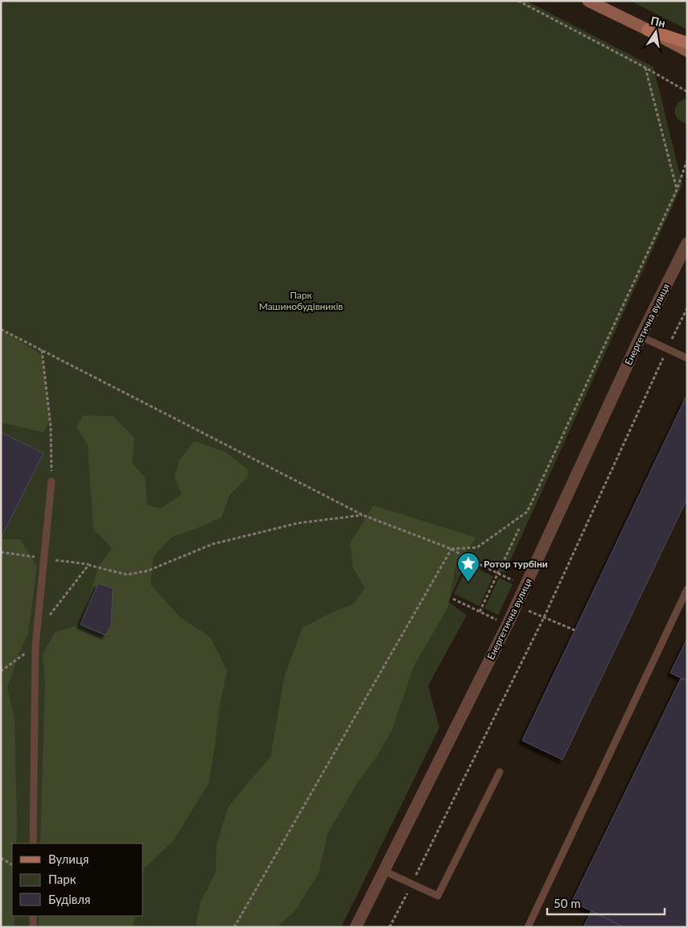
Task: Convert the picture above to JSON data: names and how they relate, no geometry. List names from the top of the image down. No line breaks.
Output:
{"streets":{"street":["Енергетична вулиця"]},"parks":["Парк Машинобудівників"],"places":{"place":["Ротор турбіни"]},"legend":["Вулиця","Парк","Будівля"],"scale_bar":"50 m","north":"top"}
